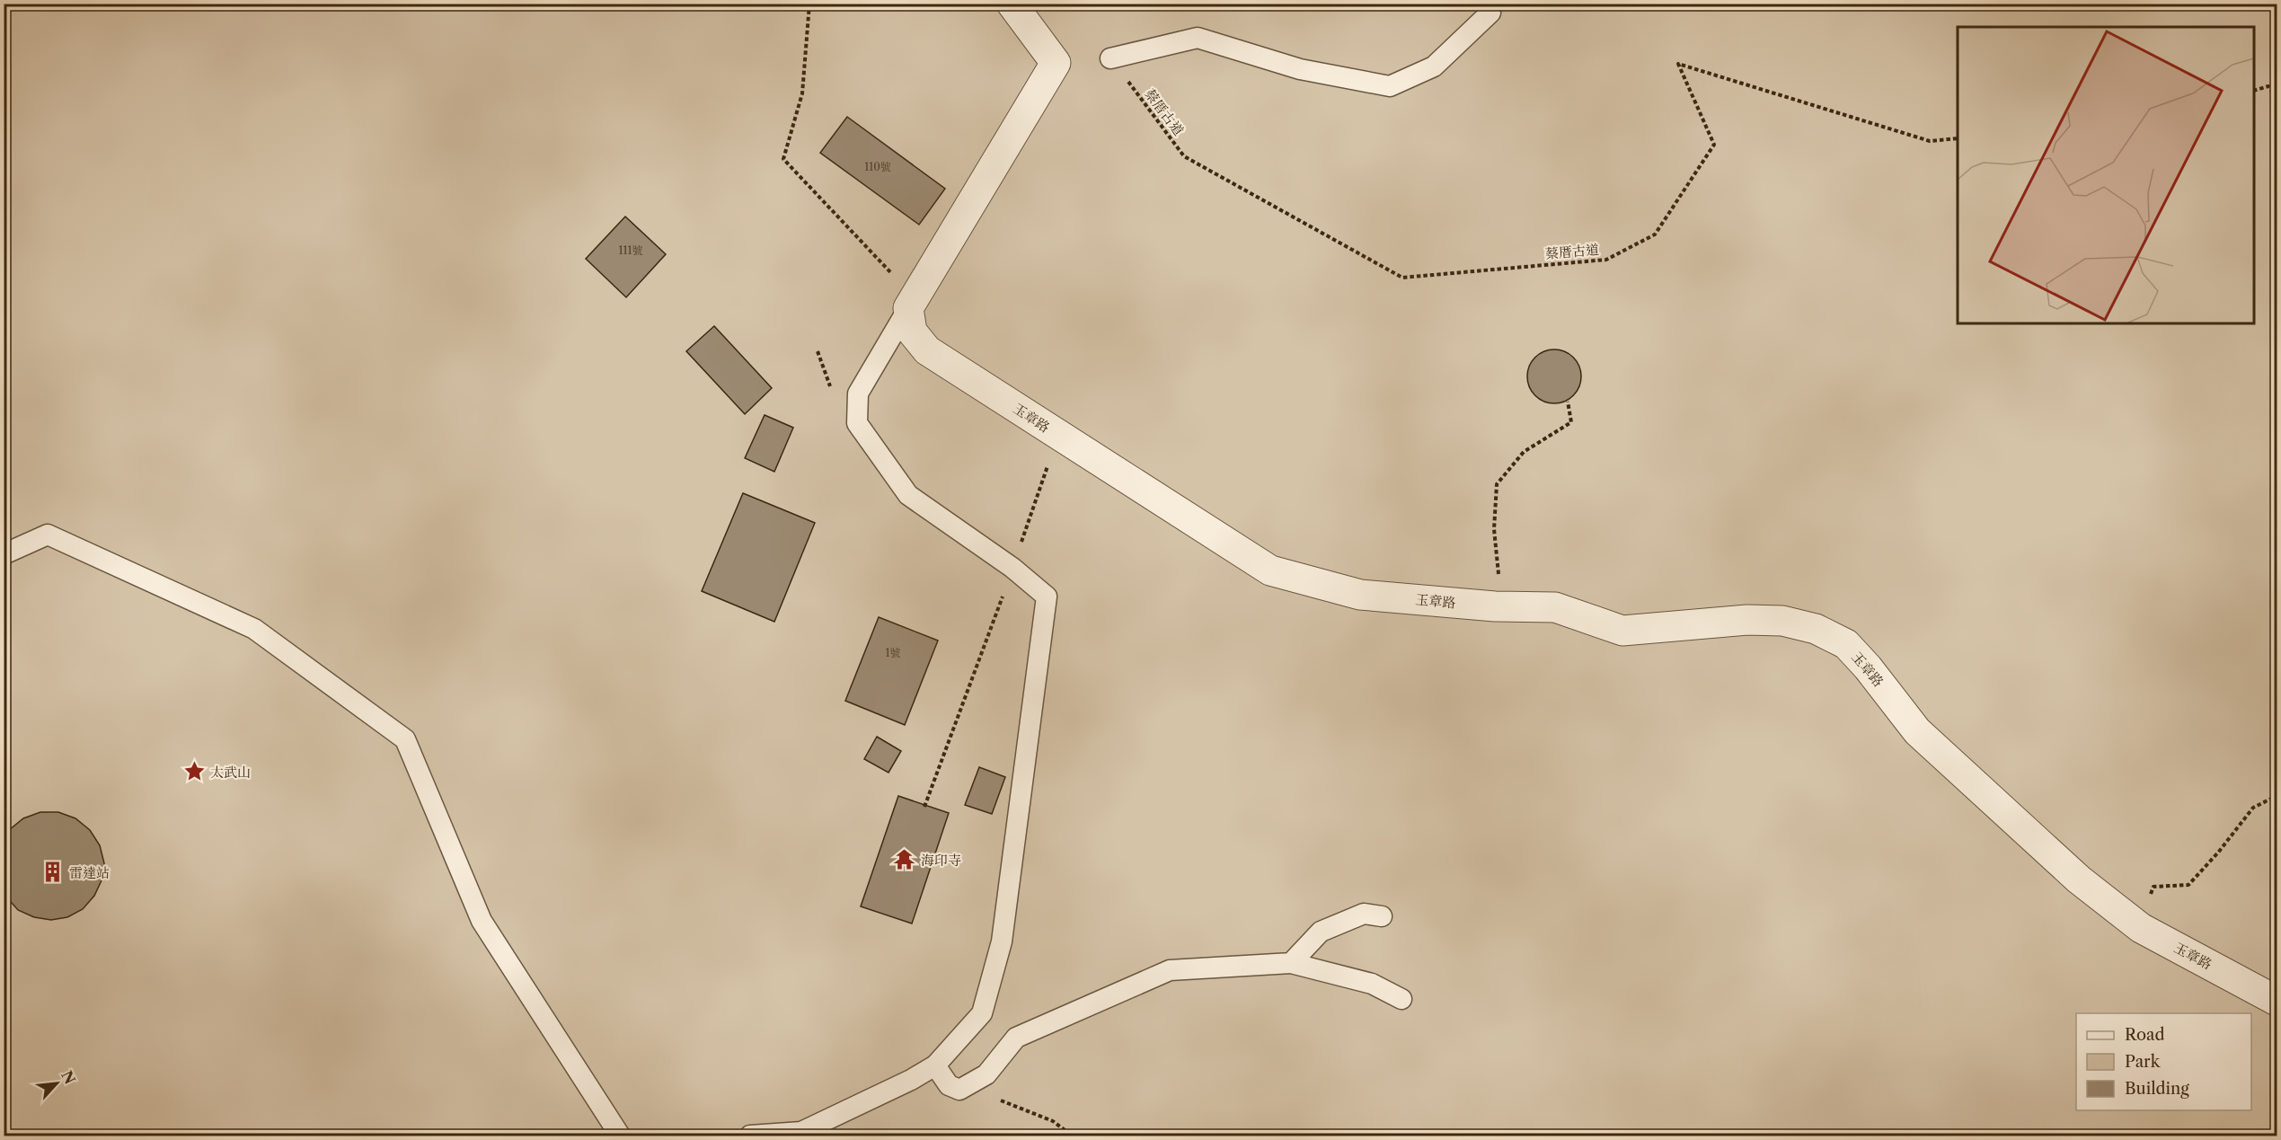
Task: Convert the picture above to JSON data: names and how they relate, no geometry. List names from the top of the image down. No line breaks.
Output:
{"streets":{"street":["玉章路"],"path":["蔡厝古道"]},"places":{"place":["太武山"],"temple":["海印寺"],"building":["雷達站"]},"house_numbers":["110號","111號","1號"],"legend":["Road","Park","Building"],"north":"top right"}
